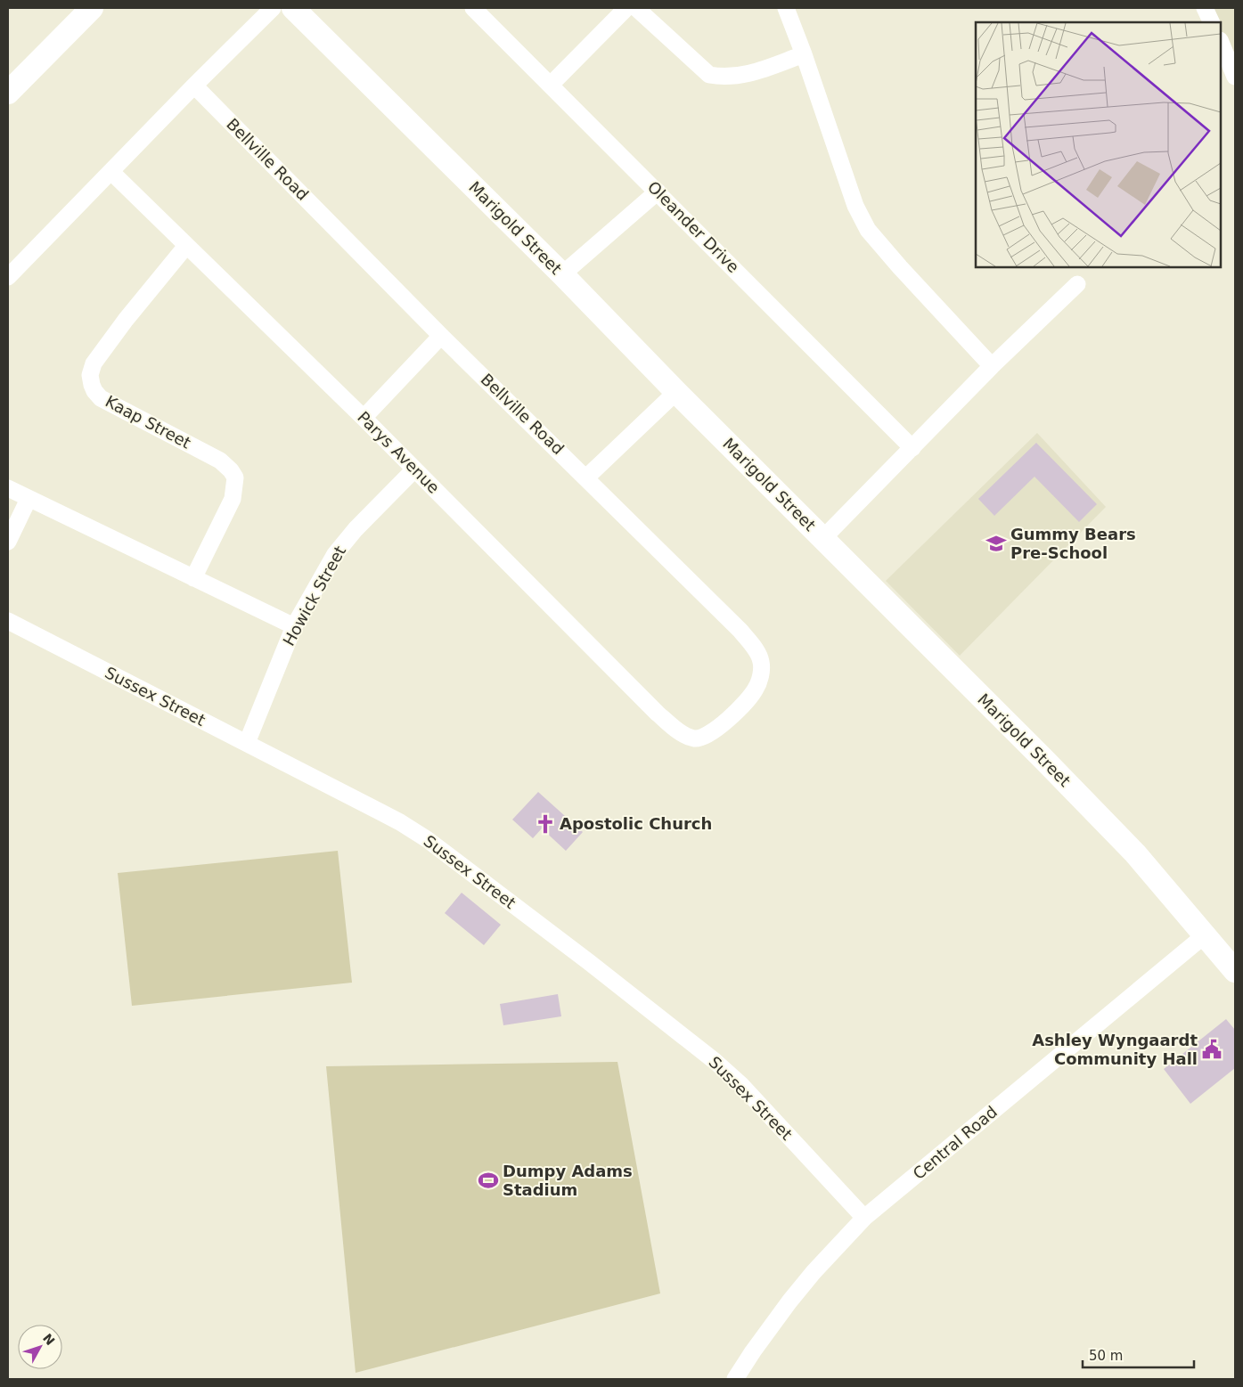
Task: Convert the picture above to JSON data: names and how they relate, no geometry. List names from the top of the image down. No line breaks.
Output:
{"streets":{"street":["Bellville Road","Oleander Drive","Marigold Street","Kaap Street","Parys Avenue","Howick Street","Sussex Street","Central Road"]},"crossings":[["Bellville Road","Parys Avenue"],["Marigold Street","Central Road"],["Kaap Street","Parys Avenue"],["Parys Avenue","Howick Street"],["Howick Street","Sussex Street"],["Sussex Street","Central Road"]],"places":{"school or university":["Gummy Bears Pre-School"],"church":["Apostolic Church"],"public building":["Ashley Wyngaardt Community Hall"],"sports":["Dumpy Adams Stadium"]},"scale_bar":"50 m","north":"top right"}
